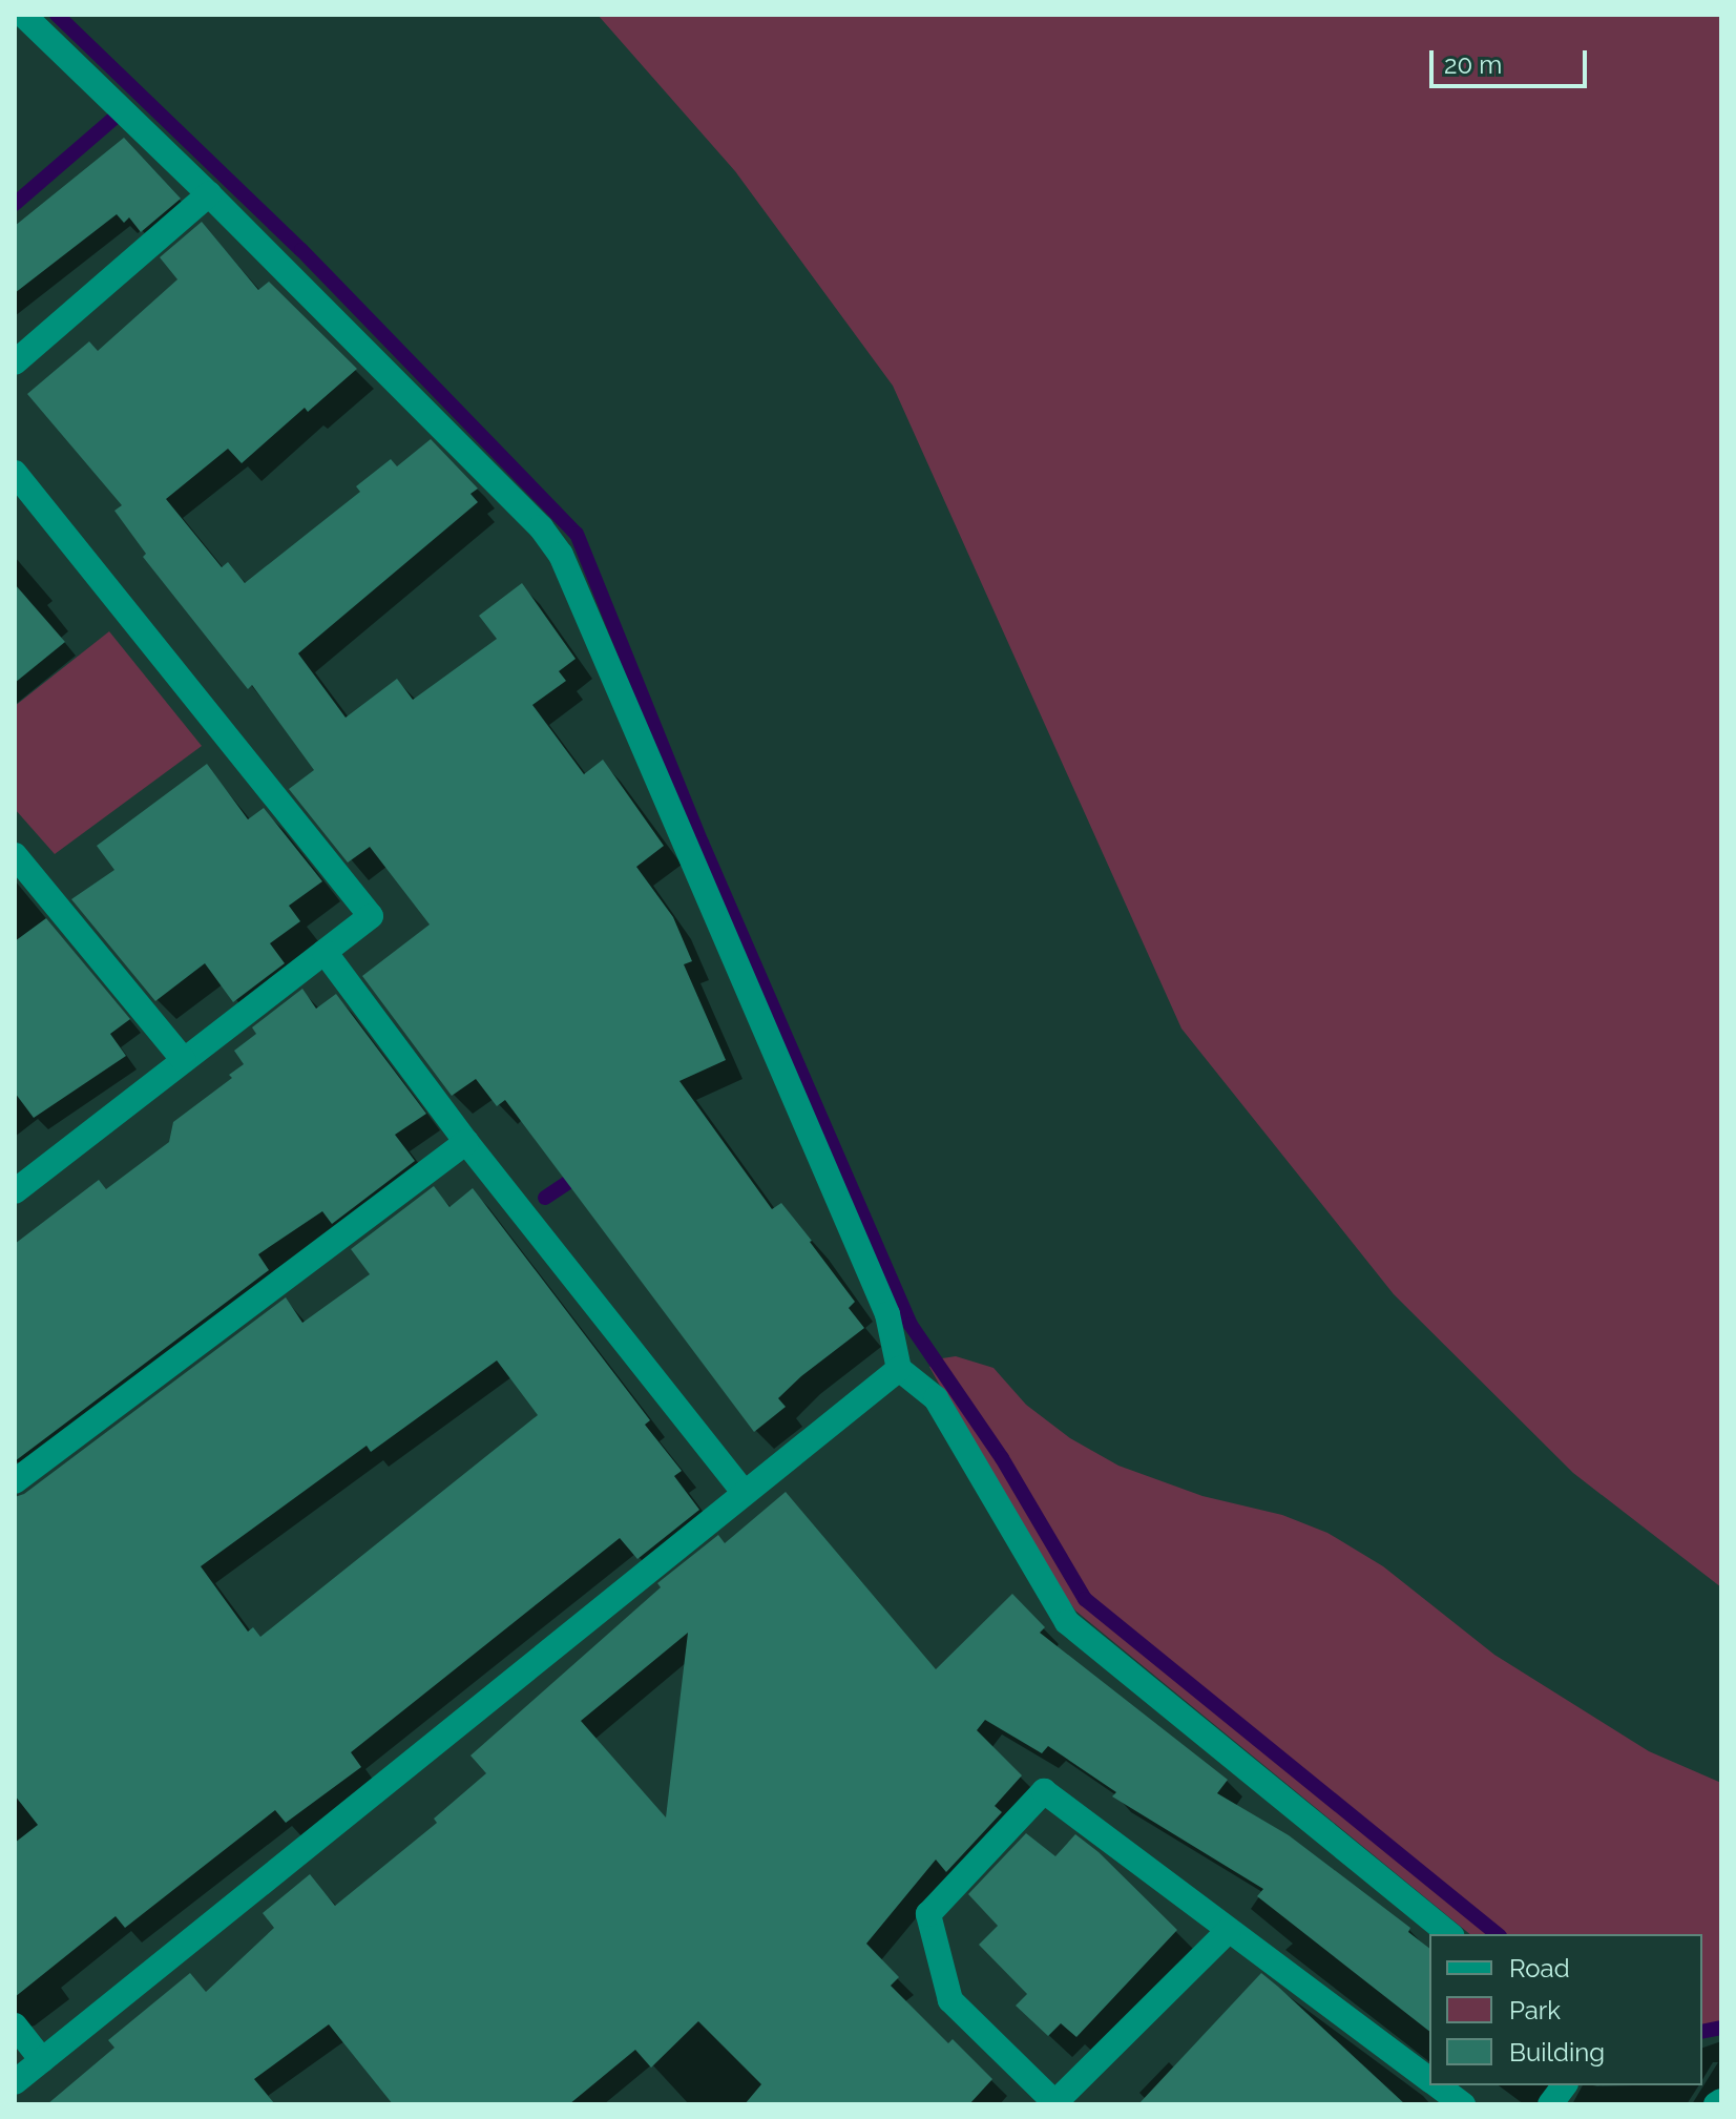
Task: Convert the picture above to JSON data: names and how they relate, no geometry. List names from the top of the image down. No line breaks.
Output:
{"legend":["Road","Park","Building"],"scale_bar":"20 m"}
